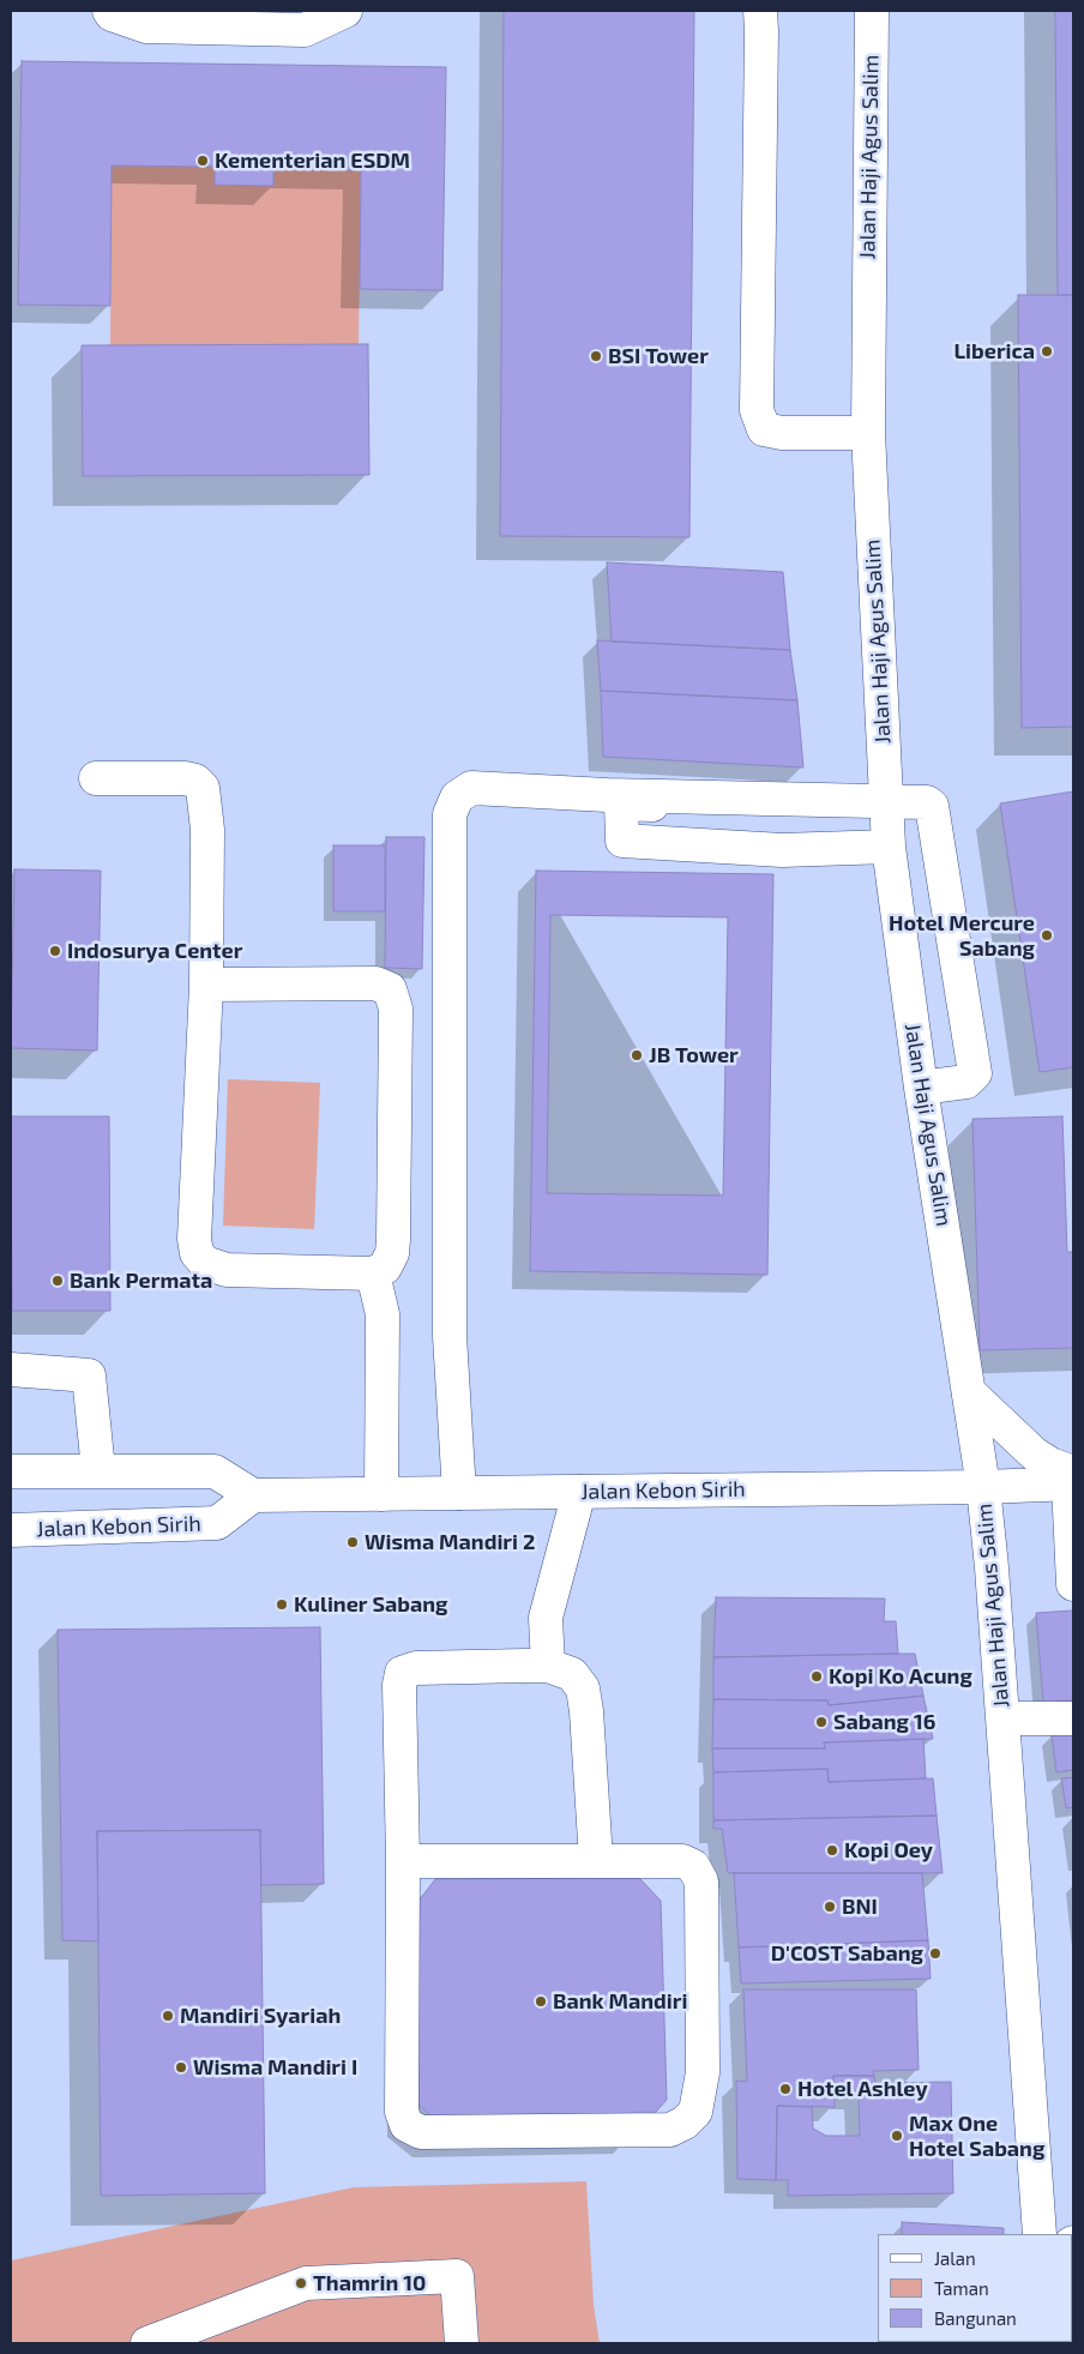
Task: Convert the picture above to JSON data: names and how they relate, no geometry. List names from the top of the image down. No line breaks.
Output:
{"streets":{"street":["Jalan Haji Agus Salim","Jalan Kebon Sirih"]},"crossings":[["Jalan Haji Agus Salim","Jalan Kebon Sirih"]],"places":["Kementerian ESDM","Liberica","BSI Tower","Hotel Mercure Sabang","Indosurya Center","JB Tower","Bank Permata","Wisma Mandiri 2","Kuliner Sabang","Kopi Ko Acung","Sabang 16","Kopi Oey","BNI","D'COST Sabang","Bank Mandiri","Mandiri Syariah","Wisma Mandiri I","Hotel Ashley","Max One Hotel Sabang","Thamrin 10"],"legend":["Jalan","Taman","Bangunan"]}
